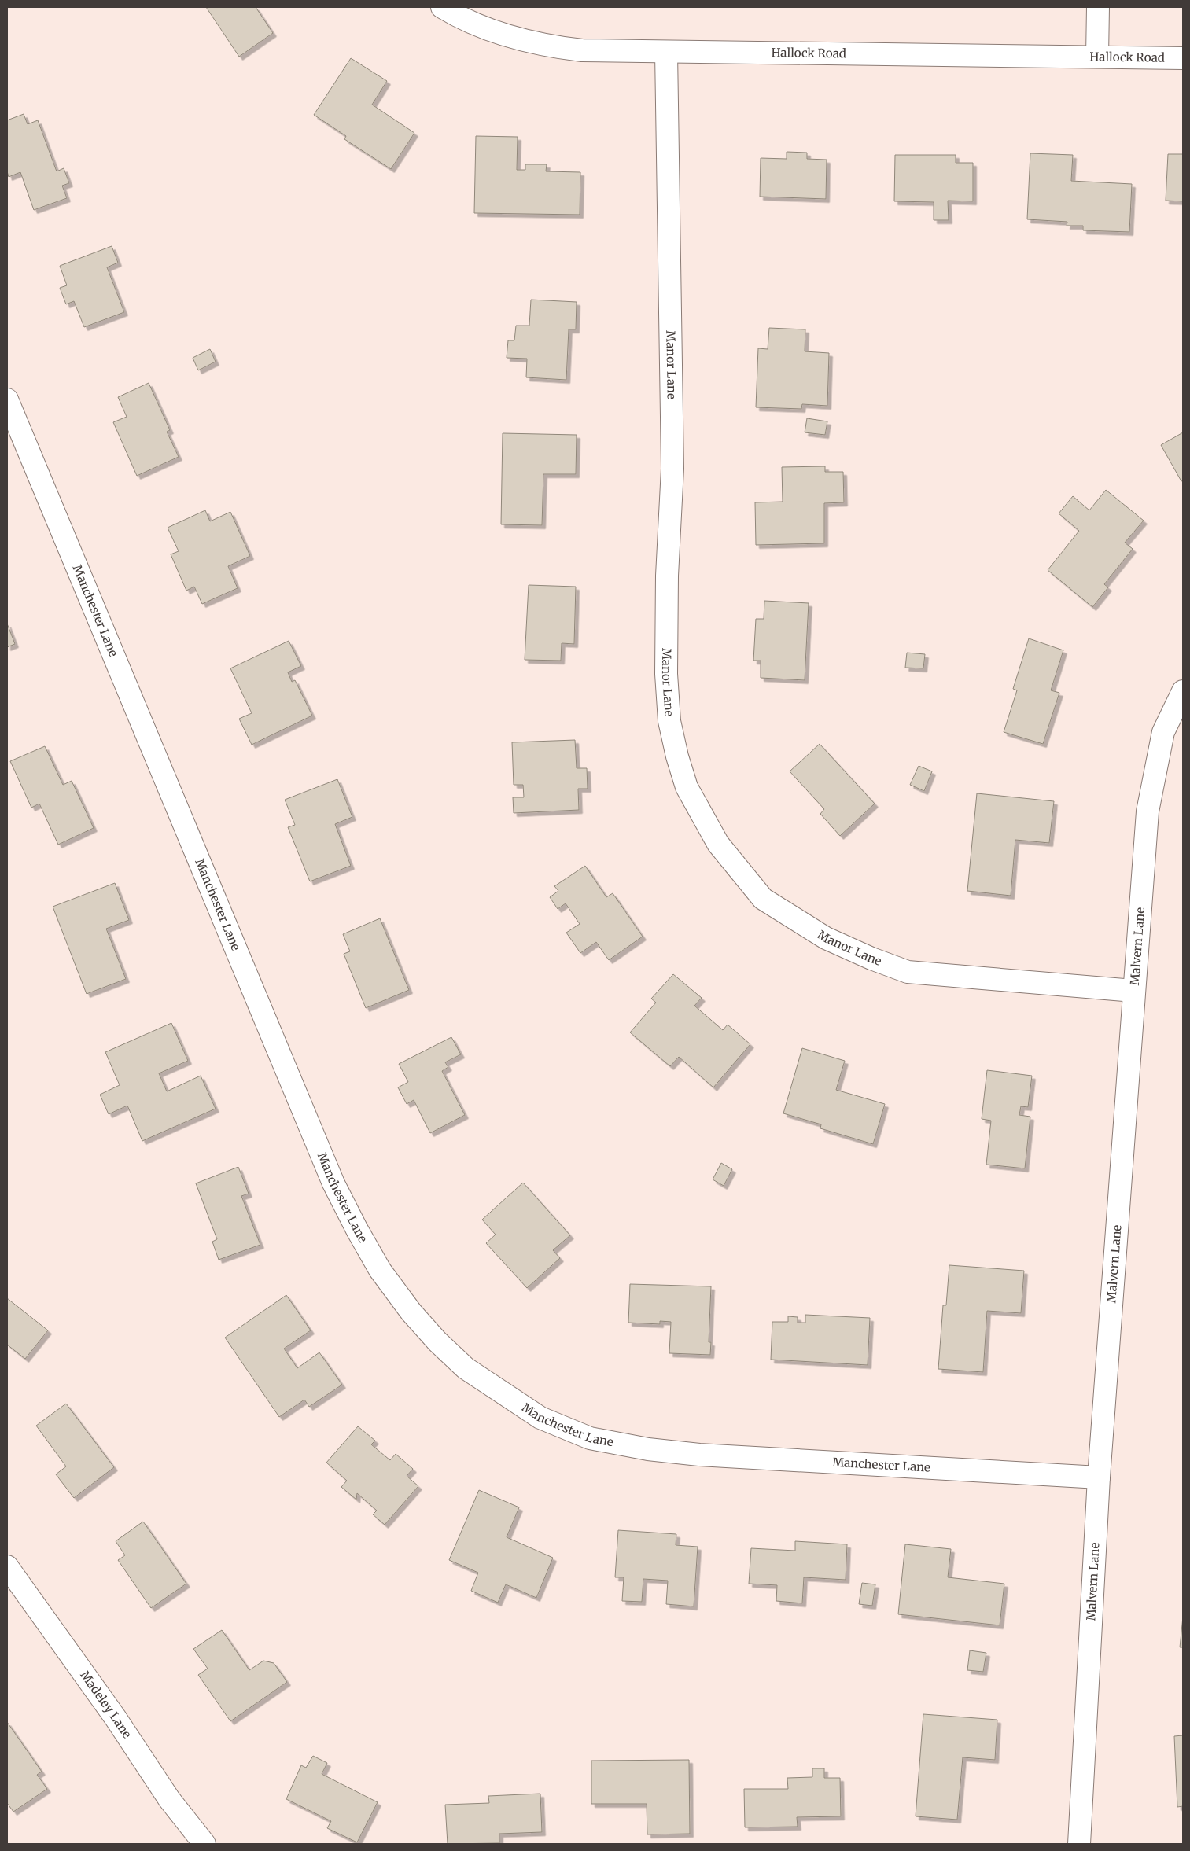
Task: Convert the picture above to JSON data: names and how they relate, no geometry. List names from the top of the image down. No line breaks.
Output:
{"streets":{"street":["Hallock Road","Manor Lane","Manchester Lane","Malvern Lane","Madeley Lane"]},"crossings":[["Hallock Road","Manor Lane"],["Manor Lane","Malvern Lane"],["Manchester Lane","Malvern Lane"]]}
